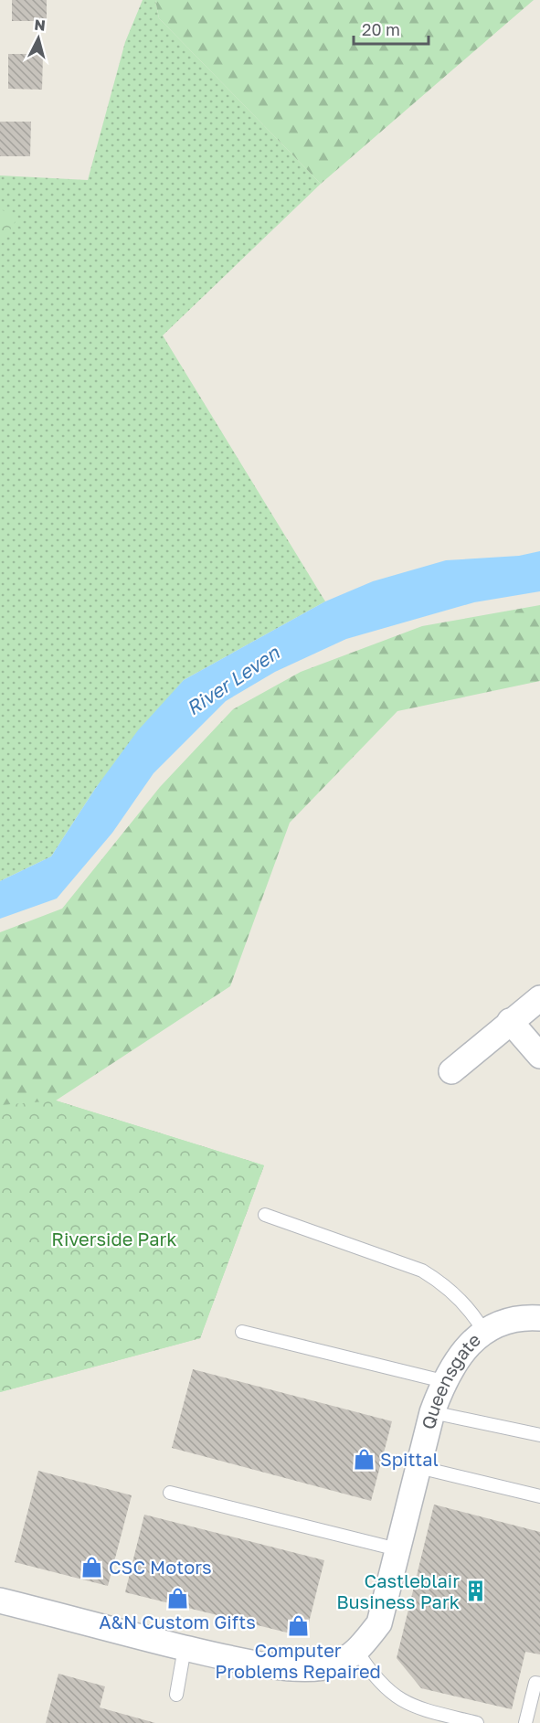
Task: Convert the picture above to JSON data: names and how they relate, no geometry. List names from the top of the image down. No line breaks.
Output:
{"streets":{"street":["Queensgate"]},"water":["River Leven"],"parks":["Riverside Park"],"places":{"shop":["Spittal","CSC Motors","A&N Custom Gifts","Computer Problems Repaired"],"building":["Castleblair Business Park"]},"scale_bar":"20 m","north":"top"}
